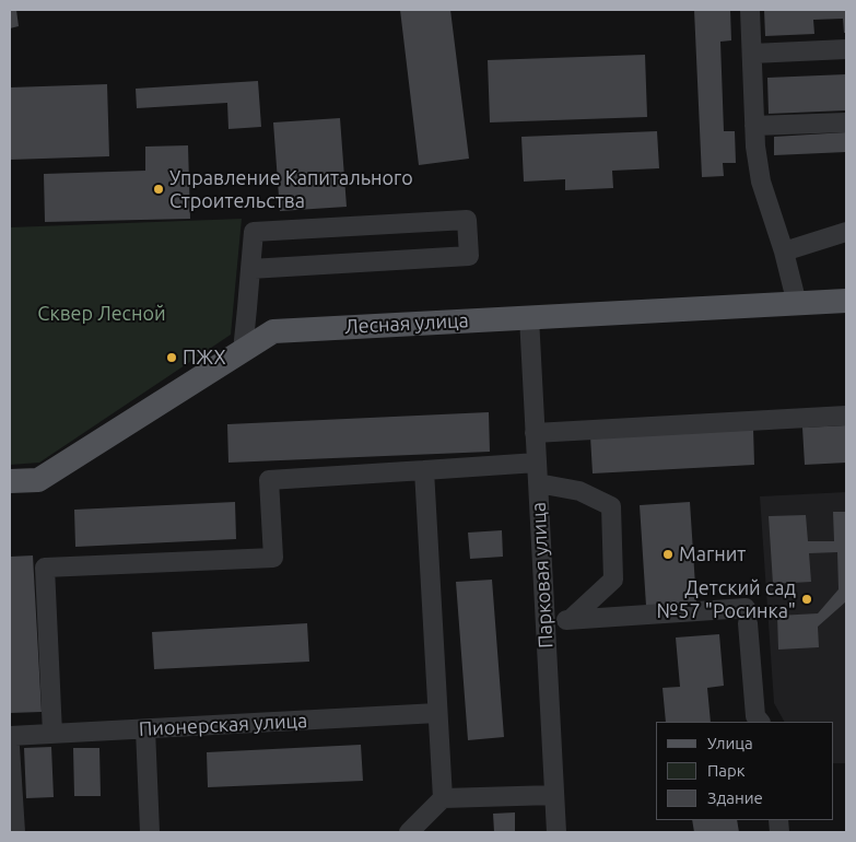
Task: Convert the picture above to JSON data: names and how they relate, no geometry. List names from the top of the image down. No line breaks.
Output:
{"streets":{"main road":["Лесная улица"],"street":["Парковая улица","Пионерская улица"]},"crossings":[["Лесная улица","Парковая улица"]],"parks":["Сквер Лесной"],"places":["Управление Капитального Строительства","ПЖХ","Магнит","Детский сад №57 \"Росинка\""],"legend":["Улица","Парк","Здание"]}
